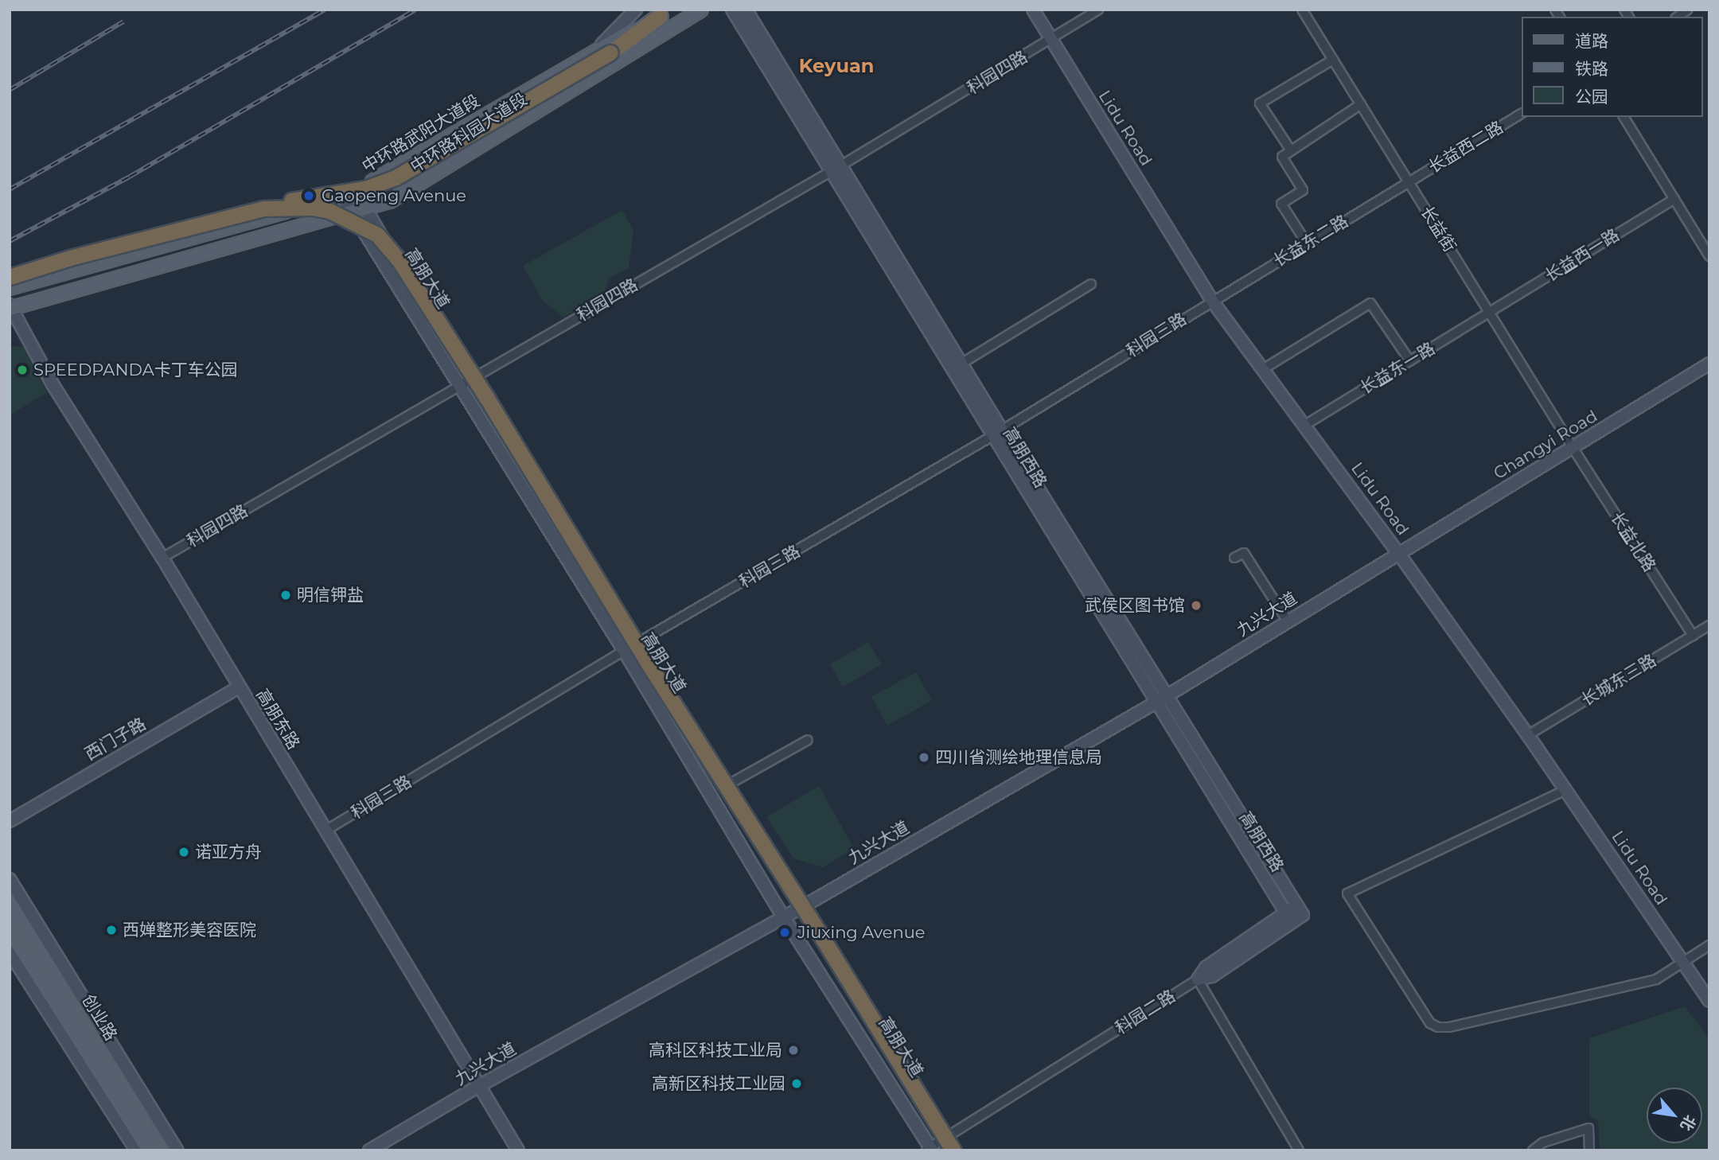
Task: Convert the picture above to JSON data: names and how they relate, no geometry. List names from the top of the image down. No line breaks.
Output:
{"streets":{"main road":["中环路科园大道段","中环路武阳大道段","创业路"],"street":["科园四路","Lidu Road","长益西二路","长益街","长益东二路","长益西一路","高朋大道","科园三路","长益东一路","Changyi Road","高朋西路","长益北路","九兴大道","长城东三路","高朋东路","西门子路","科园二路"]},"crossings":[["科园四路","Lidu Road"],["科园四路","高朋大道"],["科园四路","高朋西路"],["科园四路","高朋东路"],["Lidu Road","长益东二路"],["Lidu Road","科园三路"],["Lidu Road","长益东一路"],["Lidu Road","Changyi Road"],["Lidu Road","九兴大道"],["Lidu Road","长城东三路"],["中环路科园大道段","高朋大道"],["中环路科园大道段","高朋东路"],["中环路武阳大道段","高朋大道"],["长益西二路","长益街"],["长益西二路","长益东二路"],["长益街","长益东二路"],["长益街","长益西一路"],["长益街","长益东一路"],["长益街","Changyi Road"],["长益街","长益北路"],["长益东二路","科园三路"],["长益西一路","长益东一路"],["高朋大道","科园三路"],["高朋大道","九兴大道"],["高朋大道","科园二路"],["科园三路","高朋西路"],["科园三路","高朋东路"],["Changyi Road","长益北路"],["Changyi Road","九兴大道"],["高朋西路","九兴大道"],["长益北路","长城东三路"],["九兴大道","高朋东路"],["高朋东路","西门子路"]],"districts":["Keyuan"],"places":["Gaopeng Avenue","SPEEDPANDA卡丁车公园","明信钾盐","武侯区图书馆","四川省测绘地理信息局","诺亚方舟","西婵整形美容医院","Jiuxing Avenue","高科区科技工业局","高新区科技工业园"],"legend":["道路","铁路","公园"],"north":"bottom right"}
